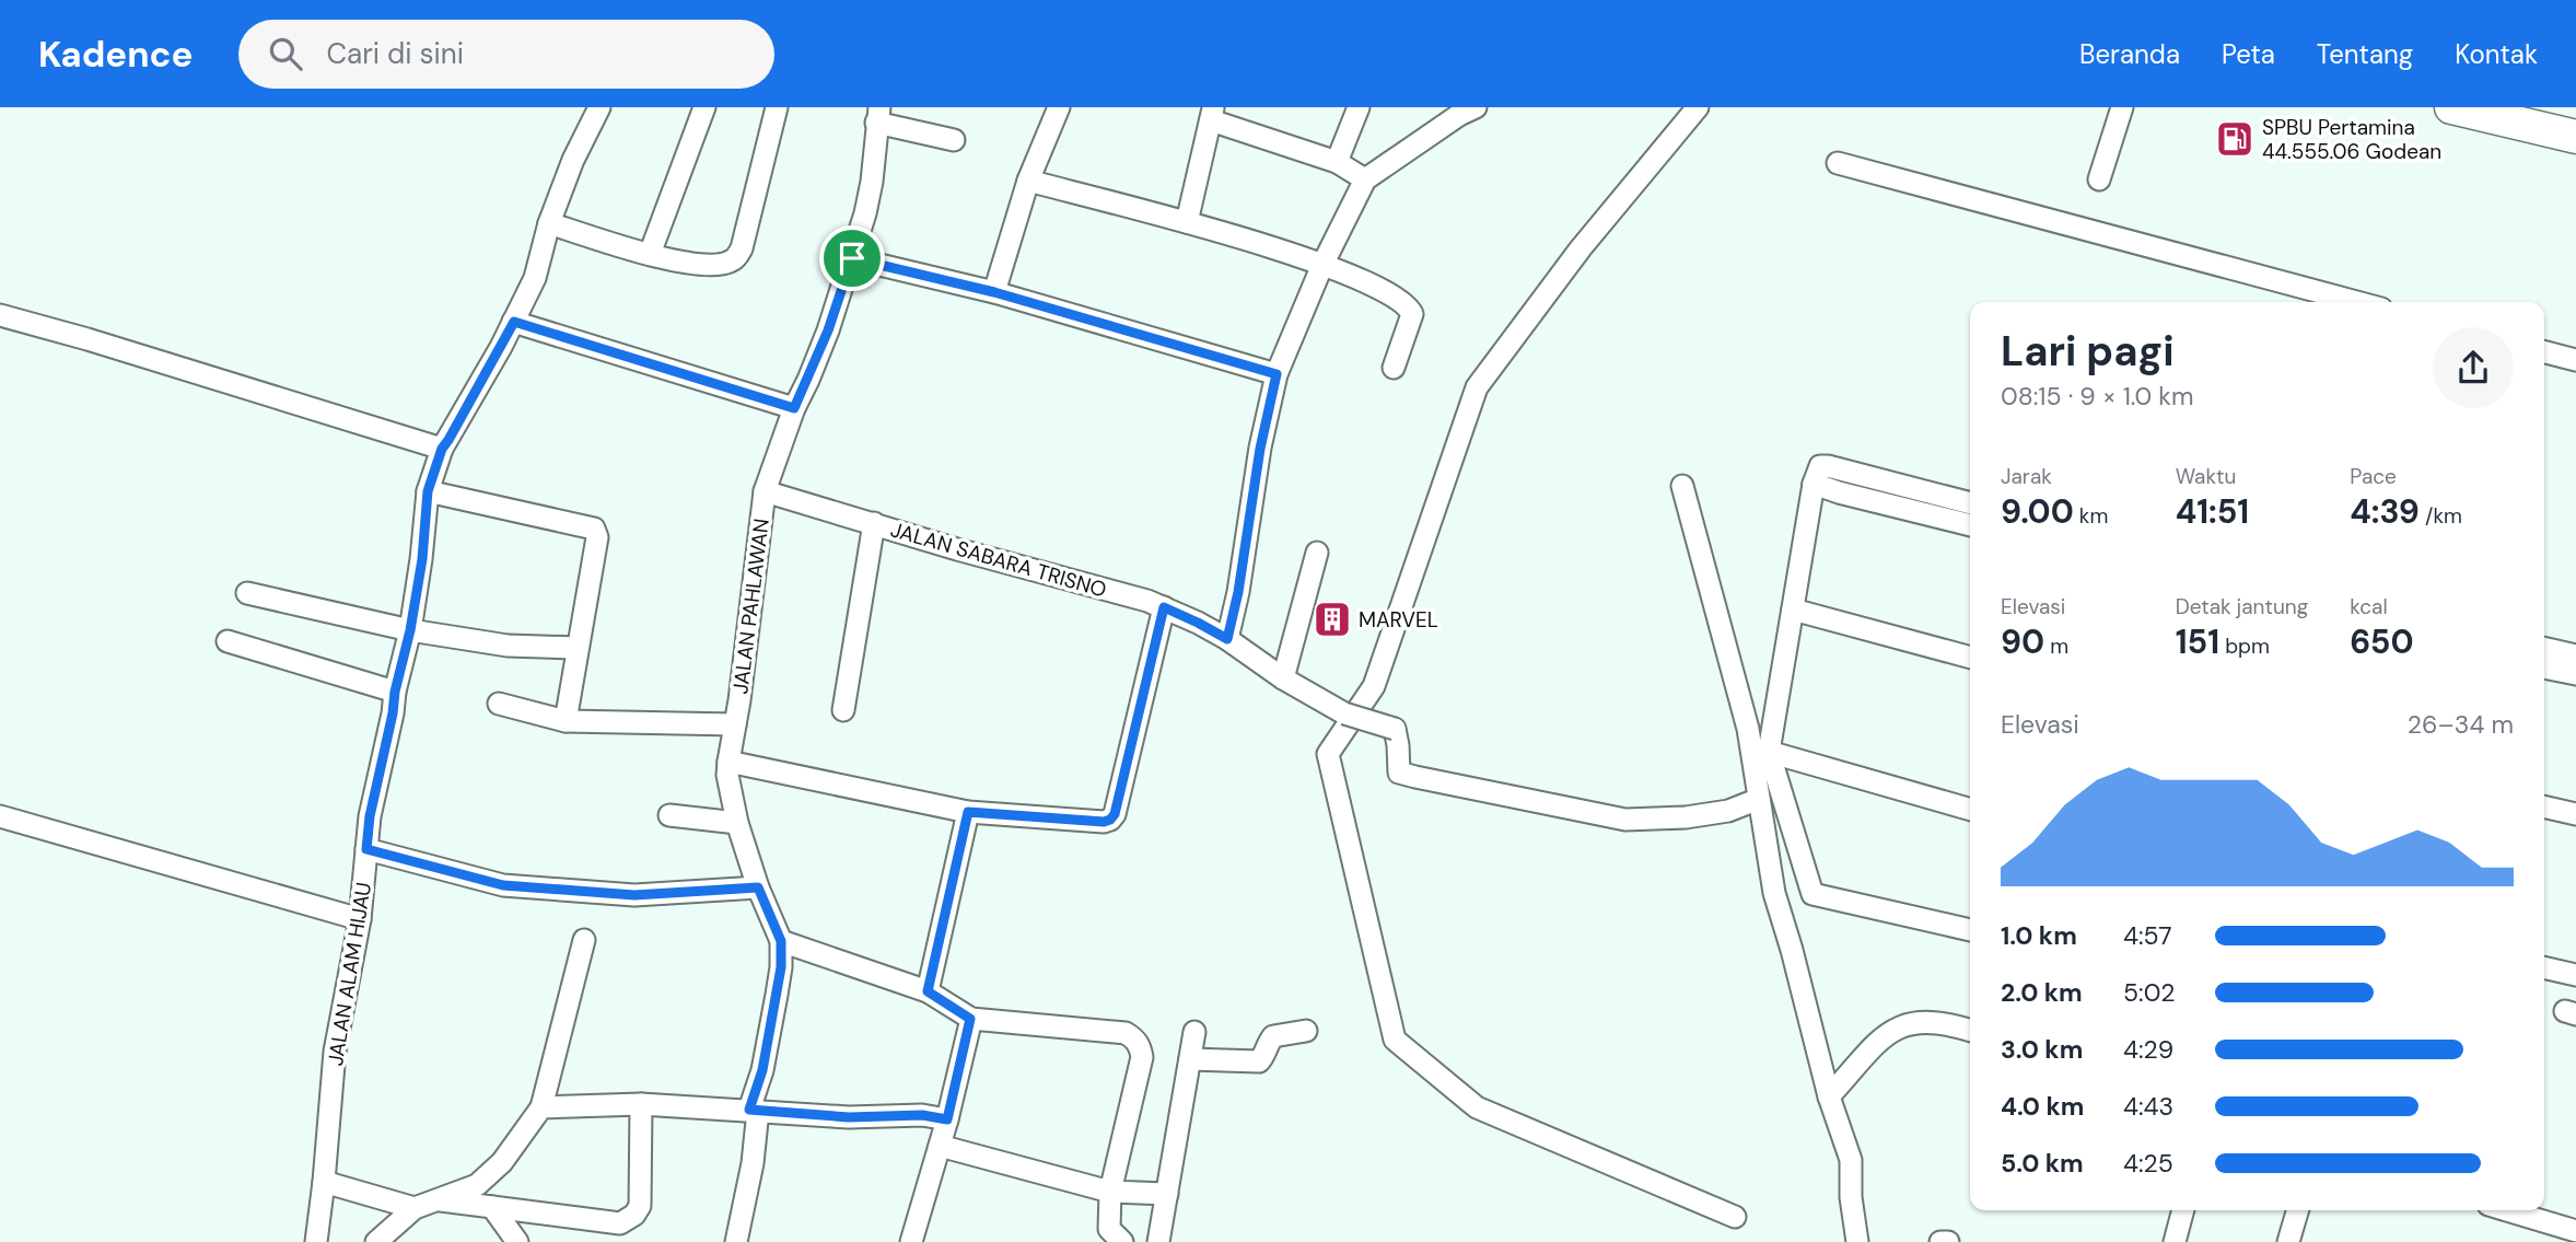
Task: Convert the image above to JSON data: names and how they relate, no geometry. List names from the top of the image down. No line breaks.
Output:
{"streets":{"street":["JALAN SABARA TRISNO","JALAN PAHLAWAN","JALAN ALAM HIJAU"]},"crossings":[["JALAN SABARA TRISNO","JALAN PAHLAWAN"]],"places":{"fuel station":["SPBU Pertamina 44.555.06 Godean"],"building":["MARVEL"]},"page":{"header":"Kadence","search":"Cari di sini","nav":["Beranda","Peta","Tentang","Kontak"],"heading":["Lari pagi","08:15 · 9 × 1.0 km"],"stats":[["Jarak","9.00 km"],["Waktu","41:51"],["Pace","4:39 /km"],["Elevasi","90 m"],["Detak jantung","151 bpm"],["kcal","650"]],"chart":["Elevasi","26–34 m"],"list":[{"name":"1.0 km","note":"4:57"},{"name":"2.0 km","note":"5:02"},{"name":"3.0 km","note":"4:29"},{"name":"4.0 km","note":"4:43"},{"name":"5.0 km","note":"4:25"}]}}
